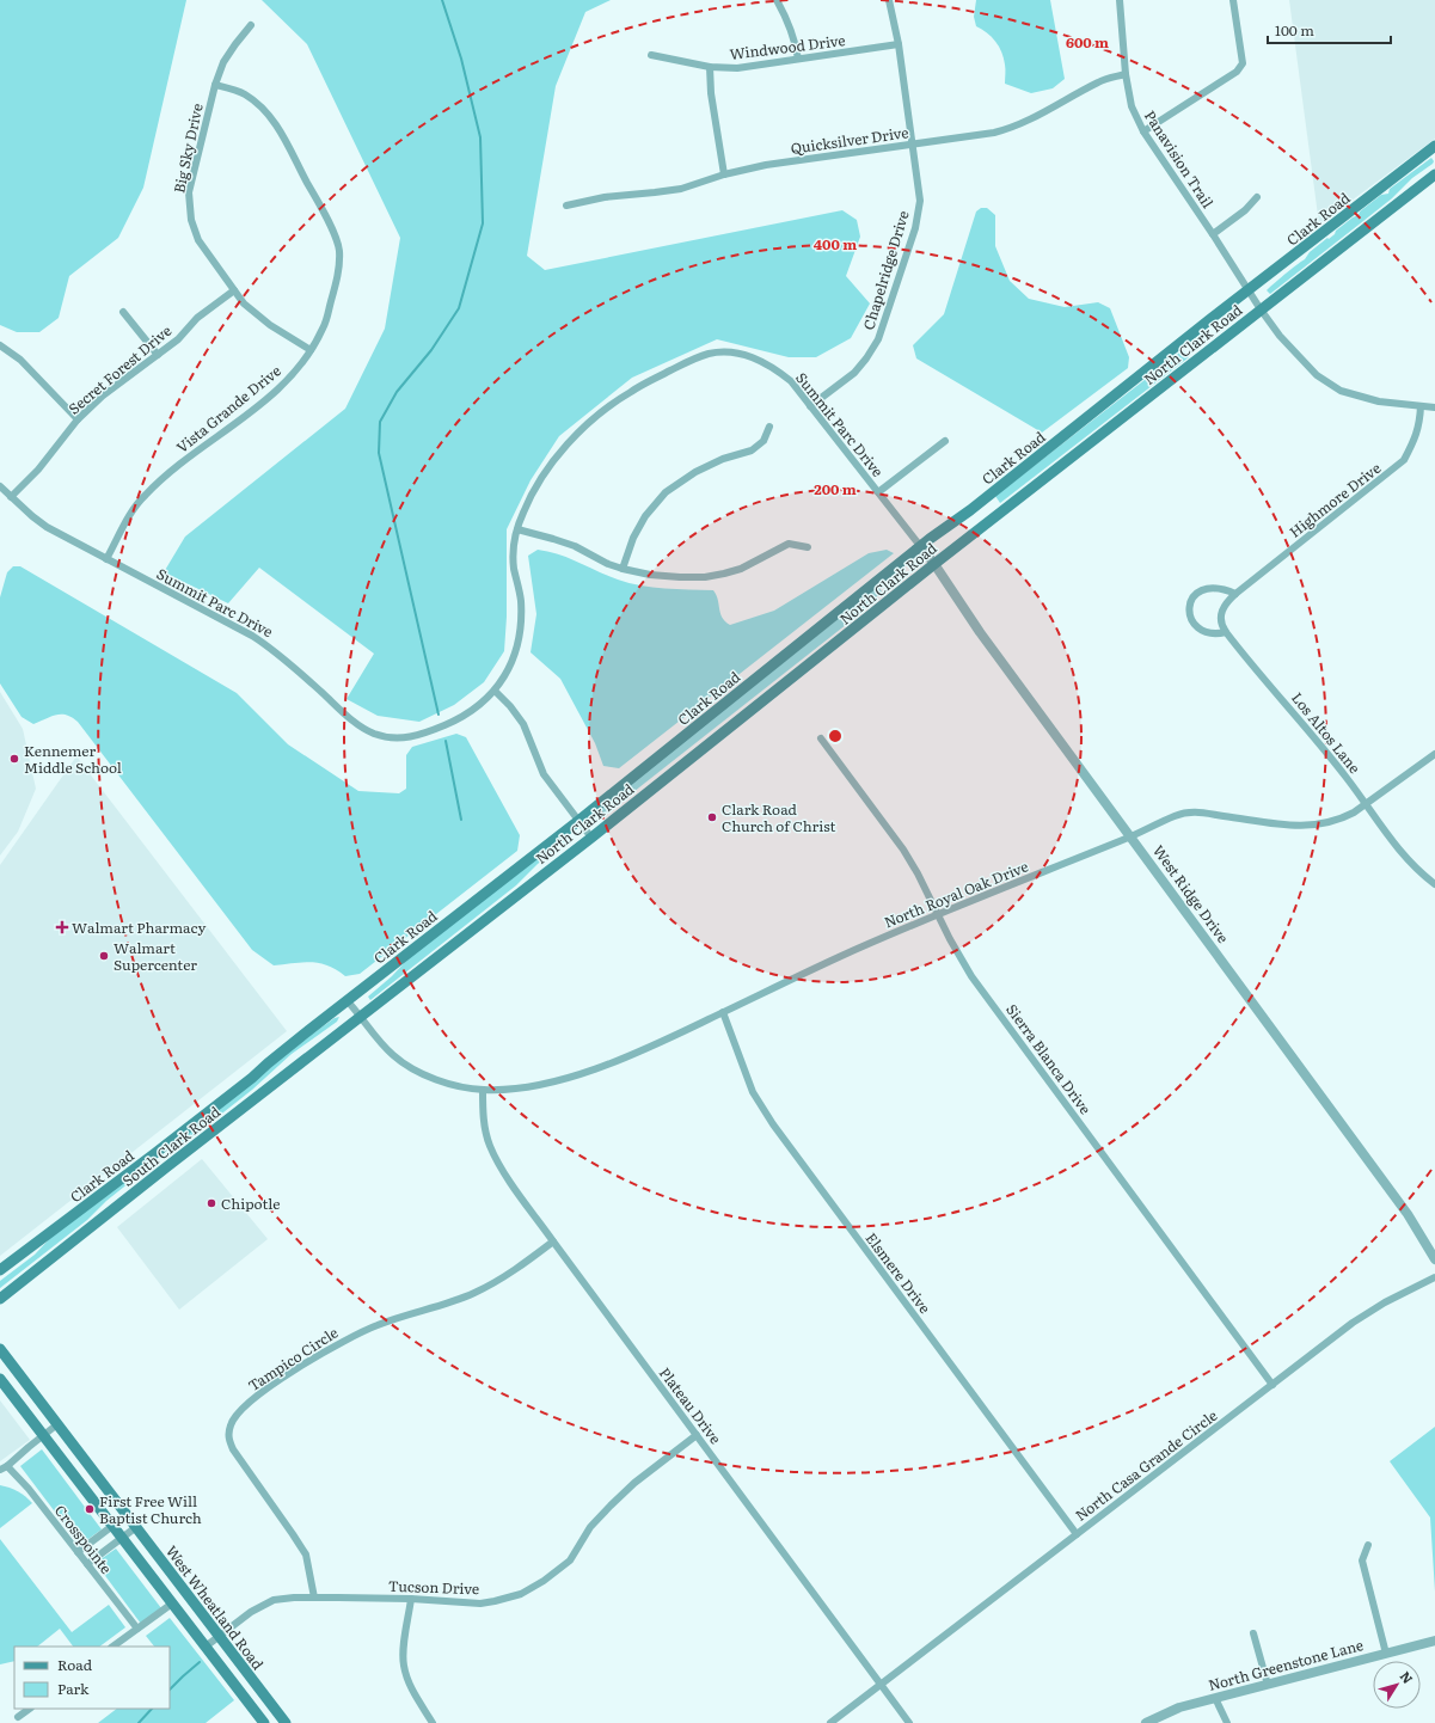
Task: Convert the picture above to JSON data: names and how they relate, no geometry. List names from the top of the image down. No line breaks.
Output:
{"streets":{"main road":["Clark Road","North Clark Road","South Clark Road","West Wheatland Road"],"street":["Windwood Drive","Quicksilver Drive","Big Sky Drive","Panavision Trail","Chapelridge Drive","Secret Forest Drive","Vista Grande Drive","Summit Parc Drive","Highmore Drive","Los Altos Lane","North Royal Oak Drive","West Ridge Drive","Sierra Blanca Drive","Elsmere Drive","Tampico Circle","Plateau Drive","North Casa Grande Circle","Crosspointe","Tucson Drive","North Greenstone Lane"]},"crossings":[["Windwood Drive","Chapelridge Drive"],["Quicksilver Drive","Panavision Trail"],["Quicksilver Drive","Chapelridge Drive"],["Big Sky Drive","Secret Forest Drive"],["Big Sky Drive","Vista Grande Drive"],["Panavision Trail","Clark Road"],["Clark Road","Summit Parc Drive"],["Clark Road","North Royal Oak Drive"],["Clark Road","West Ridge Drive"],["Chapelridge Drive","Summit Parc Drive"],["North Clark Road","North Royal Oak Drive"],["North Clark Road","West Ridge Drive"],["North Clark Road","South Clark Road"],["Secret Forest Drive","Summit Parc Drive"],["Vista Grande Drive","Summit Parc Drive"],["Summit Parc Drive","West Ridge Drive"],["Highmore Drive","Los Altos Lane"],["Los Altos Lane","North Royal Oak Drive"],["North Royal Oak Drive","West Ridge Drive"],["North Royal Oak Drive","Sierra Blanca Drive"],["North Royal Oak Drive","South Clark Road"],["North Royal Oak Drive","Elsmere Drive"],["North Royal Oak Drive","Plateau Drive"],["Sierra Blanca Drive","North Casa Grande Circle"],["Elsmere Drive","North Casa Grande Circle"],["Tampico Circle","Plateau Drive"],["Tampico Circle","Tucson Drive"],["Plateau Drive","North Casa Grande Circle"],["Plateau Drive","Tucson Drive"],["Tucson Drive","West Wheatland Road"]],"places":{"other":["Kennemer Middle School","Clark Road Church of Christ","Walmart Supercenter","Chipotle","First Free Will Baptist Church"],"health":["Walmart Pharmacy"]},"legend":["Road","Park"],"scale_bar":"100 m","north":"top right","rings":["600 m","400 m","200 m"]}
